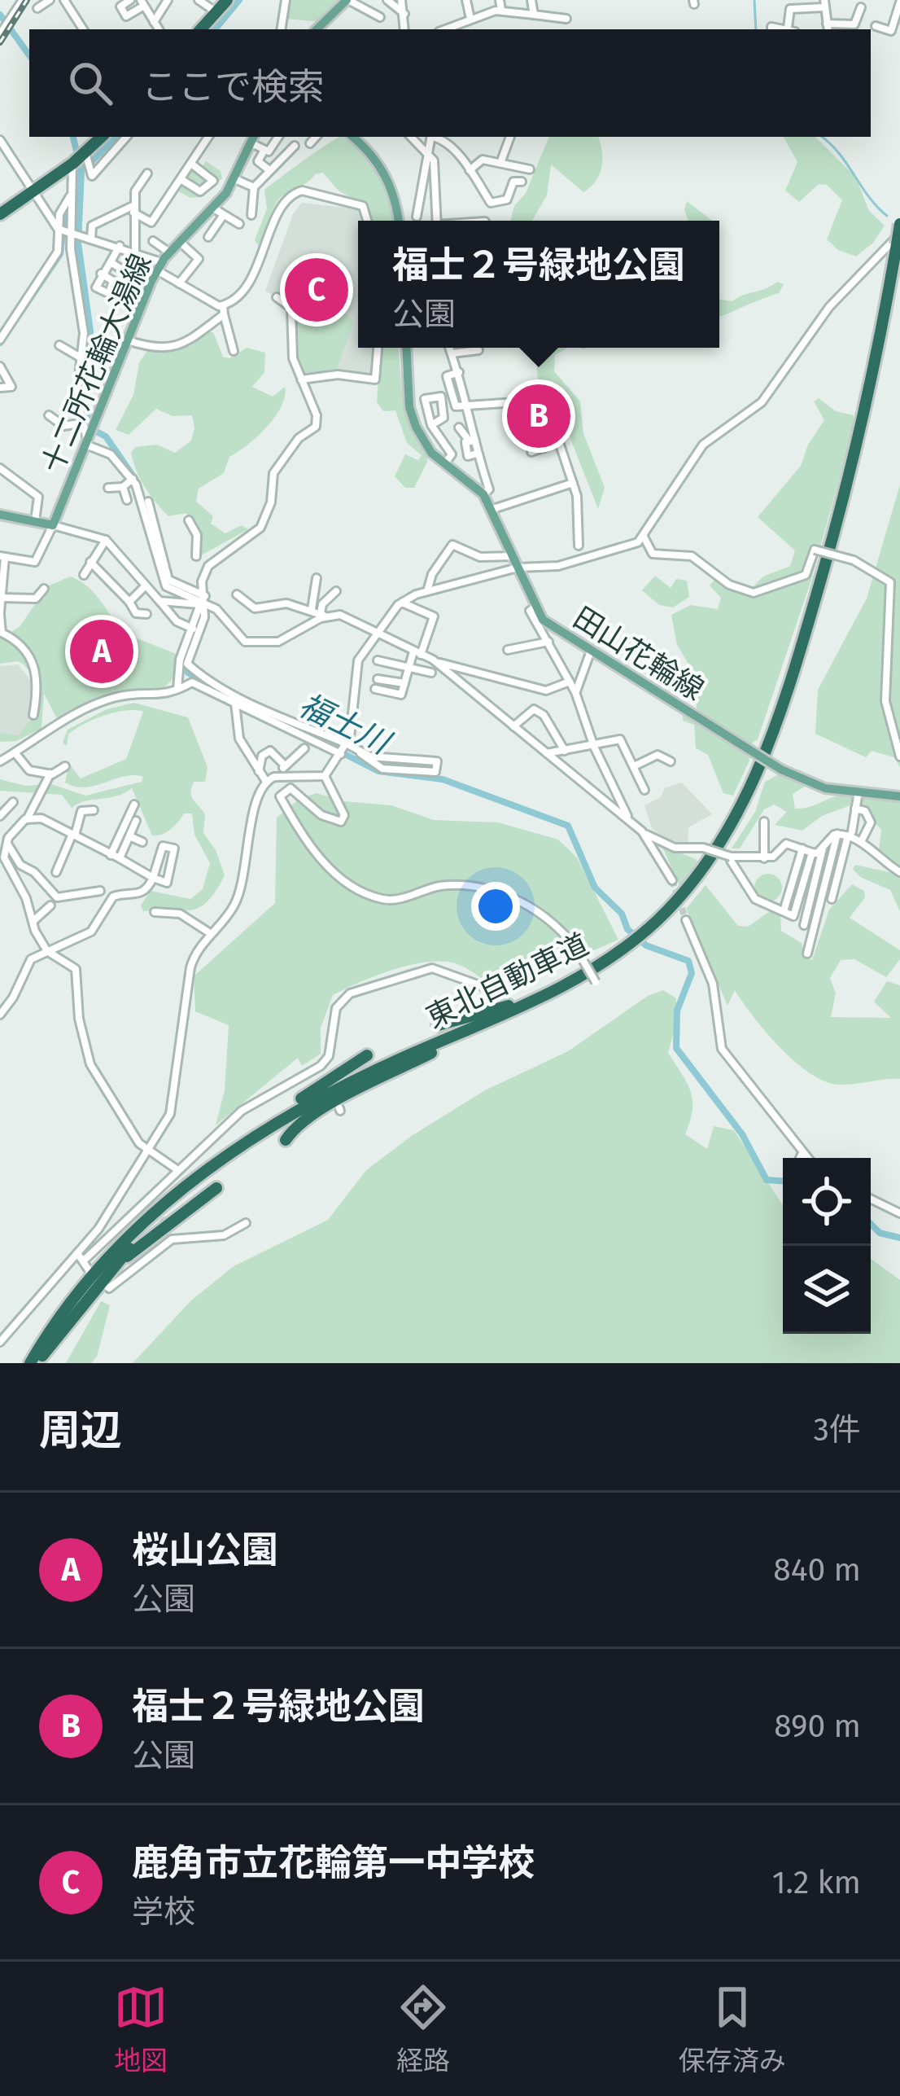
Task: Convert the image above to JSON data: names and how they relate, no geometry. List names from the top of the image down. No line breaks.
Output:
{"streets":{"highway":["東北自動車道"],"main road":["十二所花輪大湯線","田山花輪線"]},"water":["福士川"],"page":{"search":"ここで検索","popup":["福士２号緑地公園","公園"],"pins":["C","B","A"],"heading":["周辺","3件"],"list":[{"mark":"A","name":"桜山公園","note":"公園","value":"840 m"},{"mark":"B","name":"福士２号緑地公園","note":"公園","value":"890 m"},{"mark":"C","name":"鹿角市立花輪第一中学校","note":"学校","value":"1.2 km"}],"nav":["地図","経路","保存済み"]}}
